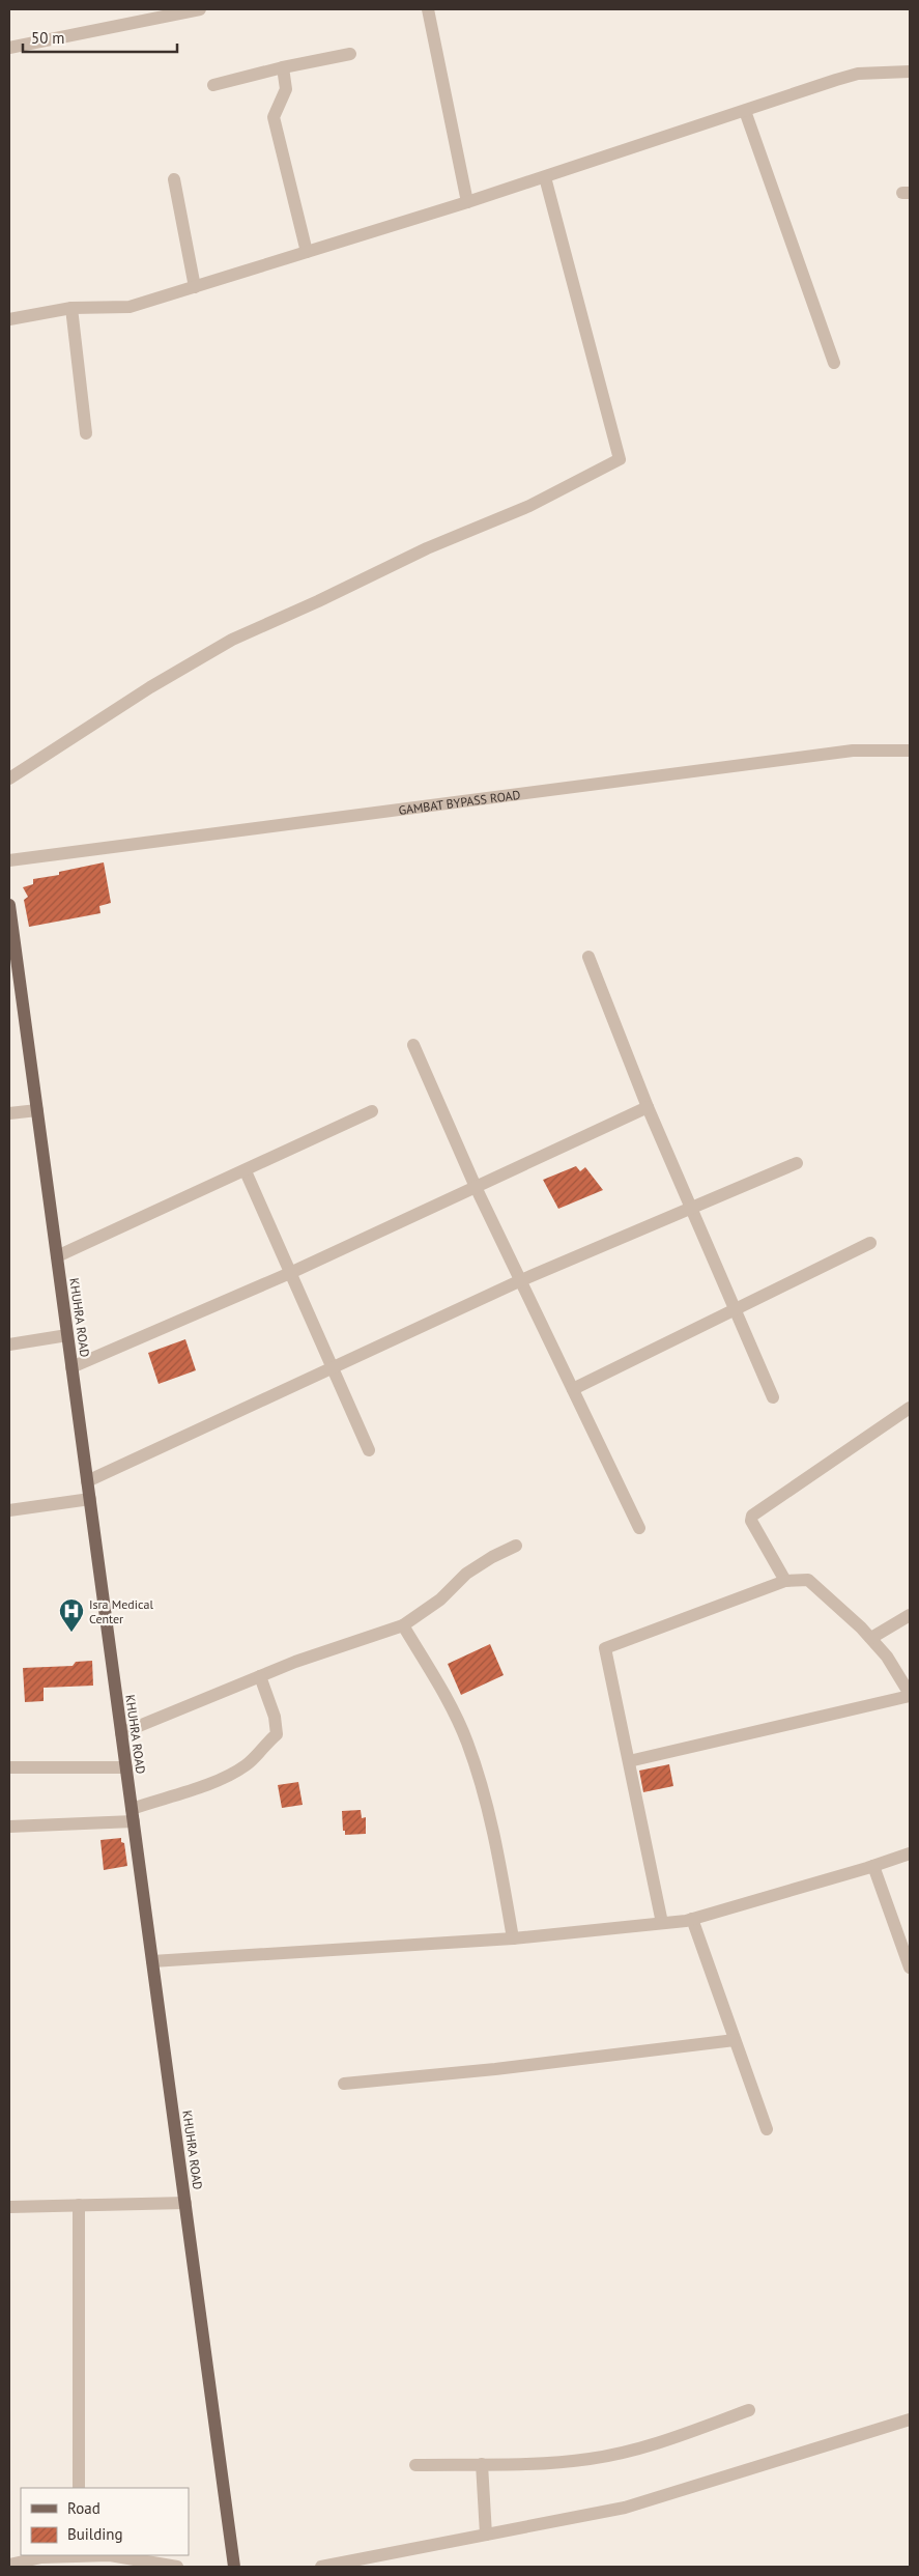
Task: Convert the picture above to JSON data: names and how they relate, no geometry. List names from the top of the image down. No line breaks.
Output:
{"streets":{"main road":["KHUHRA ROAD"],"street":["GAMBAT BYPASS ROAD"]},"places":{"hospital":["Isra Medical Center"]},"legend":["Road","Building"],"scale_bar":"50 m"}
